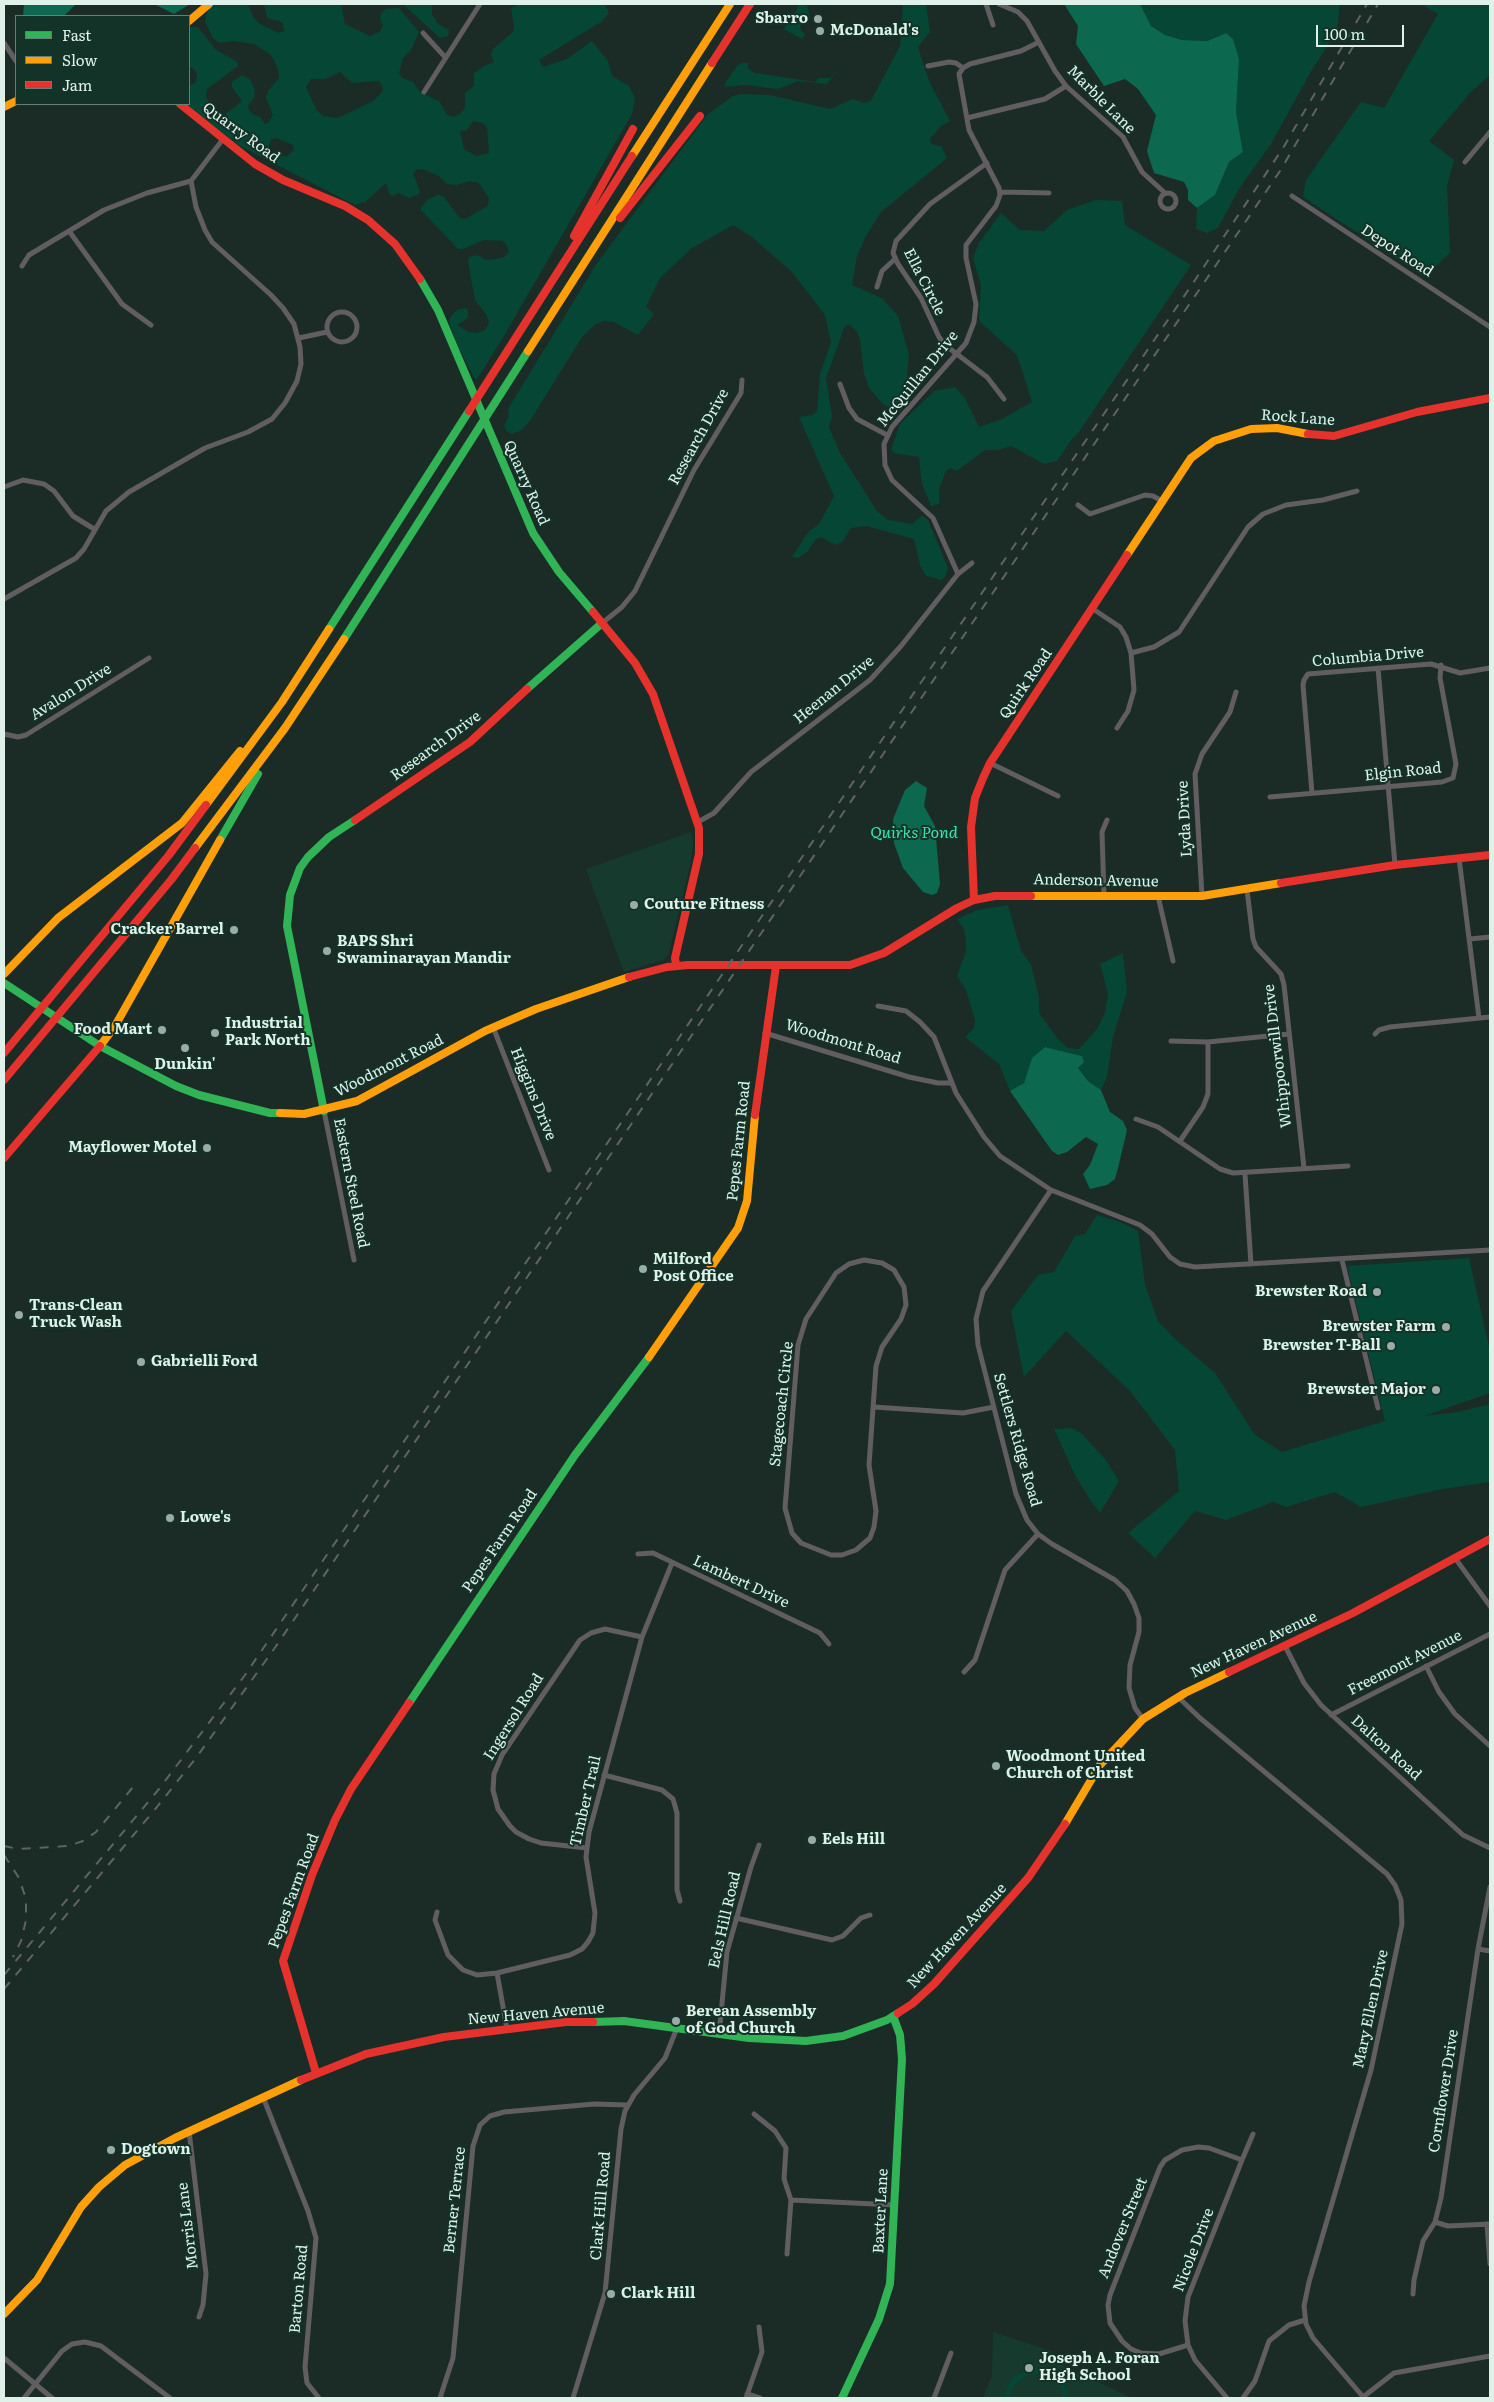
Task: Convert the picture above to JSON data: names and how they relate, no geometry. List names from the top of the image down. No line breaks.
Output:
{"streets":{"main road":["Quarry Road","Rock Lane","Research Drive","Quirk Road","Anderson Avenue","Woodmont Road","Pepes Farm Road","New Haven Avenue","Baxter Lane"],"street":["Marble Lane","Depot Road","Ella Circle","McQuillan Drive","Columbia Drive","Heenan Drive","Avalon Drive","Elgin Road","Lyda Drive","Whippoorwill Drive","Higgins Drive","Eastern Steel Road","Stagecoach Circle","Settlers Ridge Road","Lambert Drive","Freemont Avenue","Ingersol Road","Dalton Road","Timber Trail","Eels Hill Road","Mary Ellen Drive","Cornflower Drive","Berner Terrace","Clark Hill Road","Morris Lane","Andover Street","Nicole Drive","Barton Road"]},"crossings":[["Quarry Road","Research Drive"],["Quarry Road","Heenan Drive"],["Quarry Road","Woodmont Road"],["Ella Circle","McQuillan Drive"],["McQuillan Drive","Heenan Drive"],["Rock Lane","Quirk Road"],["Research Drive","Woodmont Road"],["Research Drive","Eastern Steel Road"],["Columbia Drive","Elgin Road"],["Quirk Road","Anderson Avenue"],["Lyda Drive","Anderson Avenue"],["Anderson Avenue","Woodmont Road"],["Anderson Avenue","Whippoorwill Drive"],["Woodmont Road","Higgins Drive"],["Woodmont Road","Pepes Farm Road"],["Woodmont Road","Eastern Steel Road"],["Pepes Farm Road","New Haven Avenue"],["Settlers Ridge Road","New Haven Avenue"],["Lambert Drive","Timber Trail"],["New Haven Avenue","Dalton Road"],["New Haven Avenue","Eels Hill Road"],["New Haven Avenue","Mary Ellen Drive"],["New Haven Avenue","Clark Hill Road"],["New Haven Avenue","Baxter Lane"],["New Haven Avenue","Morris Lane"],["New Haven Avenue","Barton Road"],["Freemont Avenue","Dalton Road"],["Ingersol Road","Timber Trail"],["Berner Terrace","Clark Hill Road"],["Andover Street","Nicole Drive"]],"water":["Quirks Pond"],"places":["Sbarro","McDonald's","Couture Fitness","Cracker Barrel","BAPS Shri Swaminarayan Mandir","Food Mart","Industrial Park North","Dunkin'","Mayflower Motel","Milford Post Office","Brewster Road","Trans-Clean Truck Wash","Brewster Farm","Brewster T-Ball","Gabrielli Ford","Brewster Major","Lowe's","Woodmont United Church of Christ","Eels Hill","Berean Assembly of God Church","Dogtown","Clark Hill","Joseph A. Foran High School"],"legend":["Fast","Slow","Jam"],"scale_bar":"100 m"}
